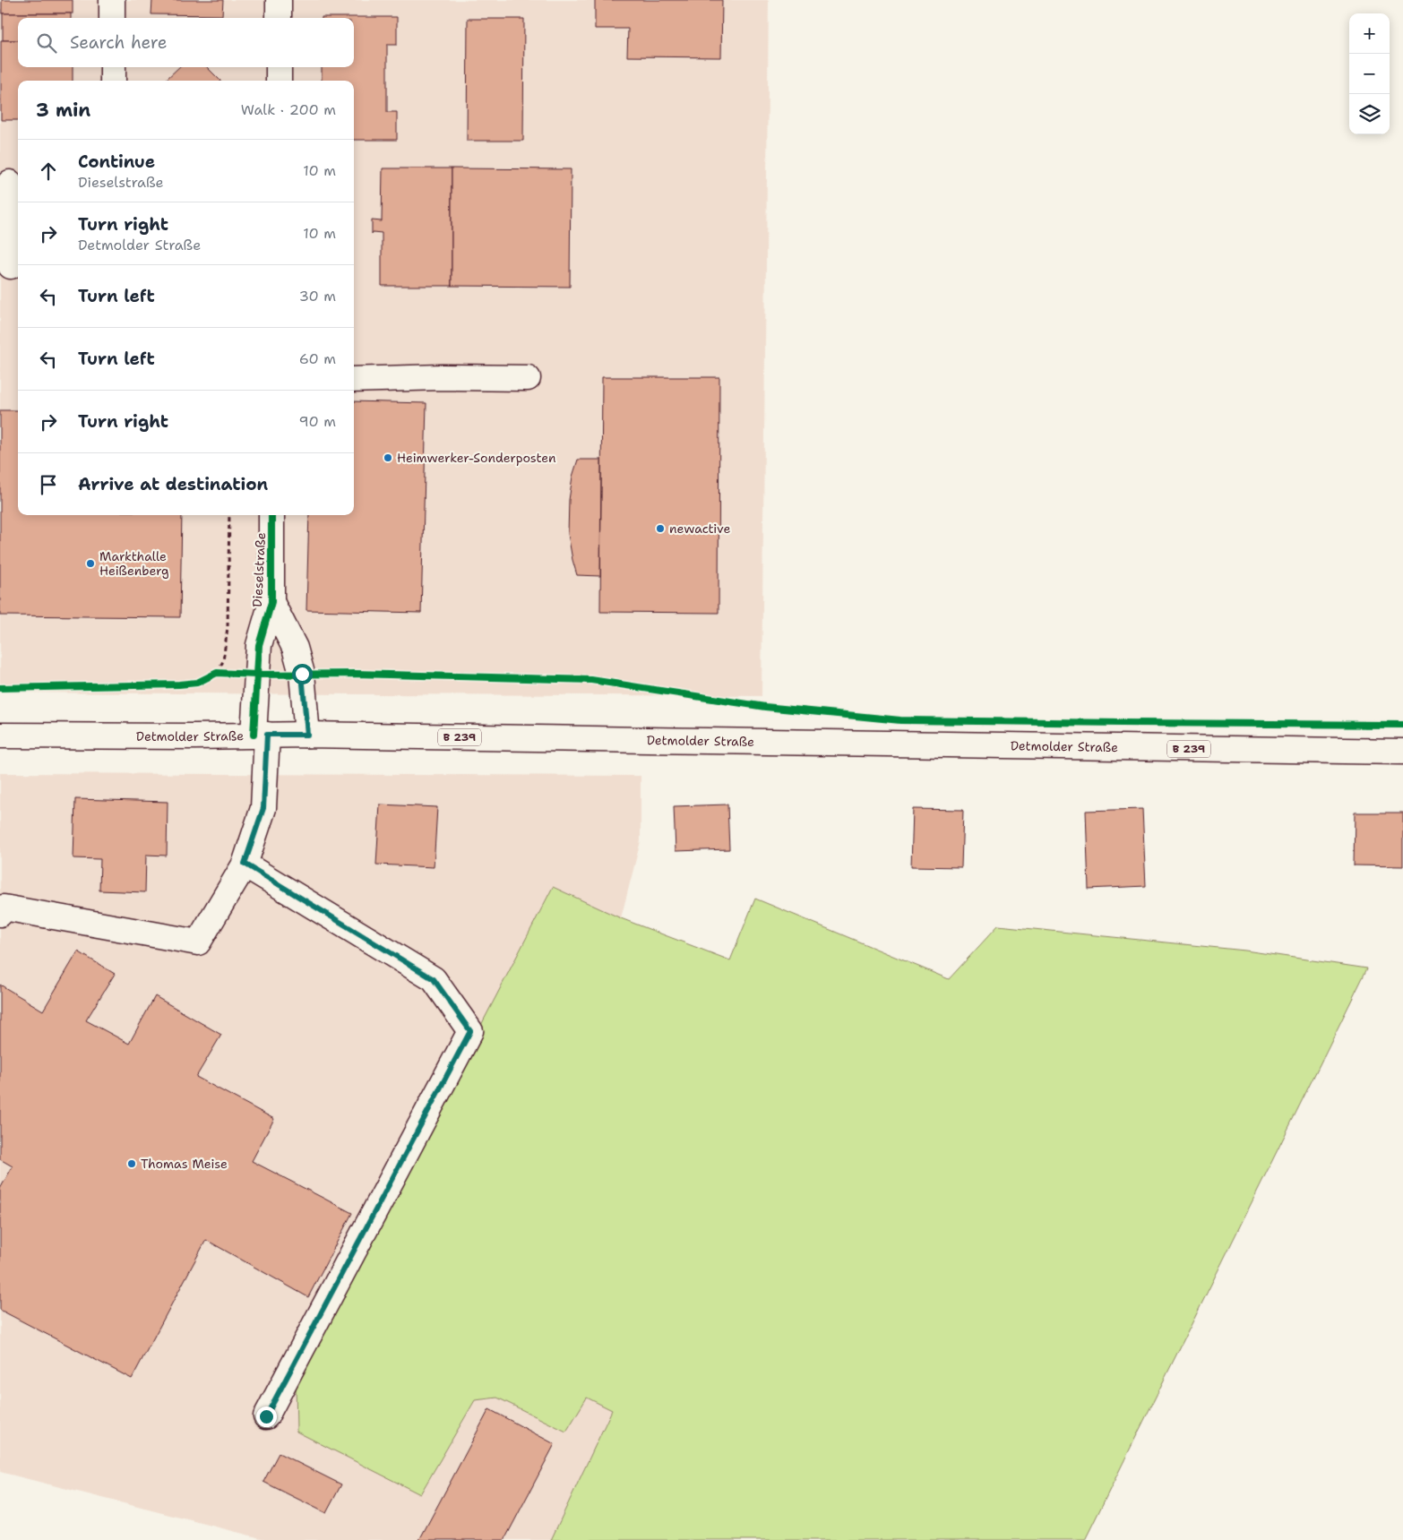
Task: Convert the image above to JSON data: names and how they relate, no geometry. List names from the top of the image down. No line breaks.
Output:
{"streets":{"main road":["Dieselstraße","Detmolder Straße","B 239"]},"crossings":[["Dieselstraße","Detmolder Straße"]],"places":["Heimwerker-Sonderposten","newactive","Markthalle Heißenberg","Thomas Meise"],"page":{"map_buttons":["+","−"],"search":"Search here","heading":["3 min","Walk · 200 m"],"list":[["Continue","Dieselstraße","10 m"],["Turn right","Detmolder Straße","10 m"],["Turn left","30 m"],["Turn left","60 m"],["Turn right","90 m"],"Arrive at destination"]}}
